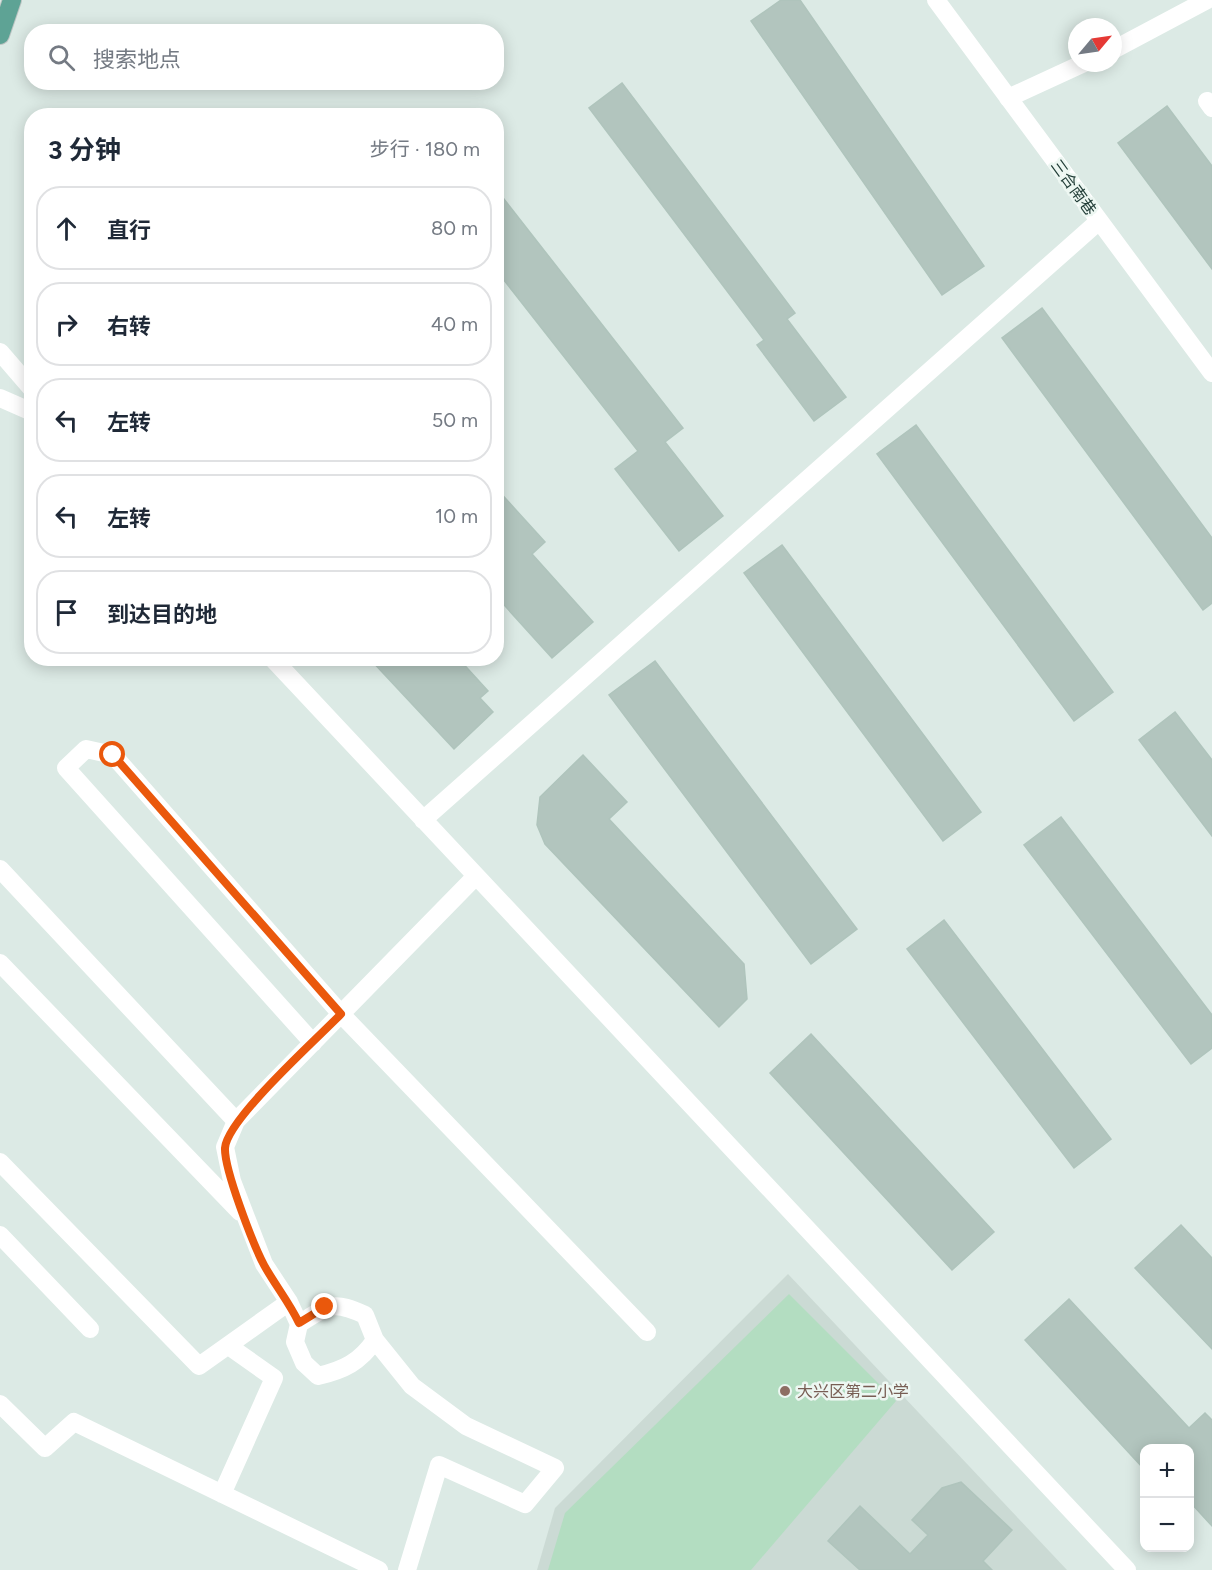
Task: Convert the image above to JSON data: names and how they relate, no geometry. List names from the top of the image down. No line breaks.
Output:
{"streets":{"street":["三合南巷"]},"places":["大兴区第二小学"],"north":"top right","page":{"search":"搜索地点","heading":["3 分钟","步行 · 180 m"],"list":[["直行","80 m"],["右转","40 m"],["左转","50 m"],["左转","10 m"],"到达目的地"],"map_buttons":["+","−"]}}
